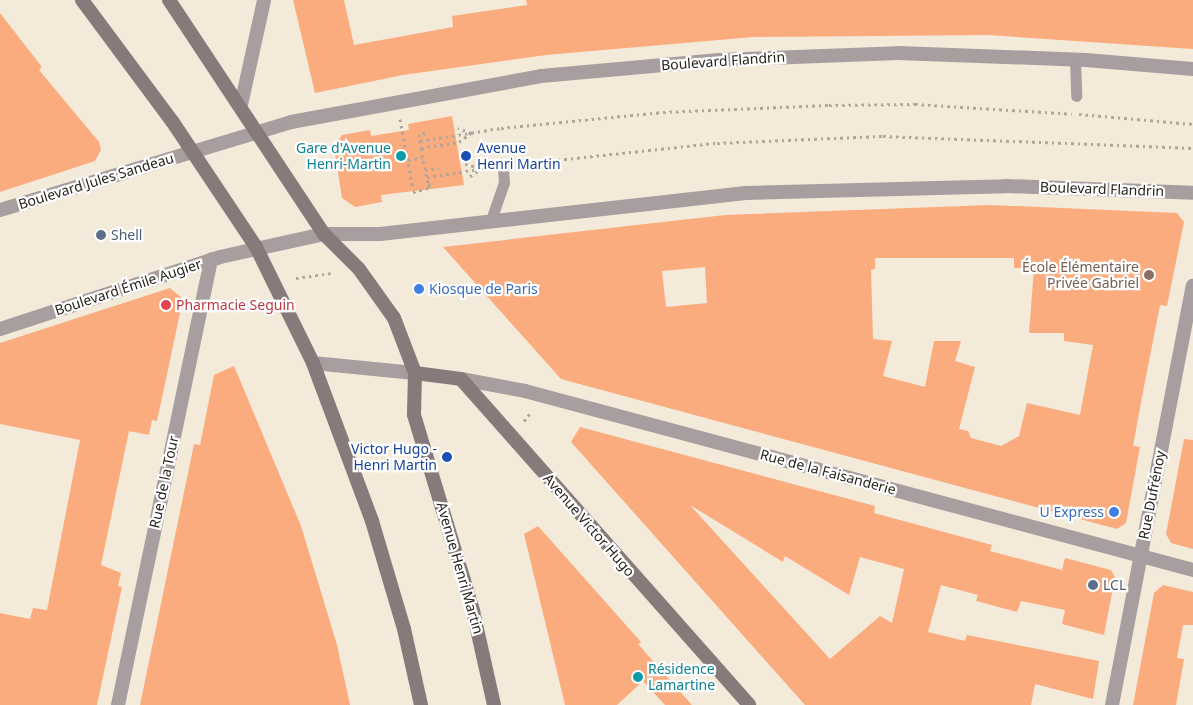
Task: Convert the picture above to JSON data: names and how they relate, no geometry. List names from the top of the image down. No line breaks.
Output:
{"streets":{"main road":["Avenue Victor Hugo","Avenue Henri Martin"],"street":["Boulevard Flandrin","Boulevard Jules Sandeau","Boulevard Émile Augier","Rue de la Faisanderie","Rue de la Tour","Rue Dufrénoy"]},"crossings":[["Boulevard Flandrin","Boulevard Jules Sandeau"],["Boulevard Flandrin","Boulevard Émile Augier"],["Boulevard Flandrin","Avenue Henri Martin"],["Boulevard Émile Augier","Rue de la Tour"],["Boulevard Émile Augier","Avenue Henri Martin"],["Rue de la Faisanderie","Rue Dufrénoy"],["Rue de la Faisanderie","Avenue Victor Hugo"]],"places":["Gare d'Avenue Henri-Martin","Avenue Henri Martin","Shell","École Élémentaire Privée Gabriel","Kiosque de Paris","Pharmacie Seguin","Victor Hugo - Henri Martin","U Express","LCL","Résidence Lamartine"]}
